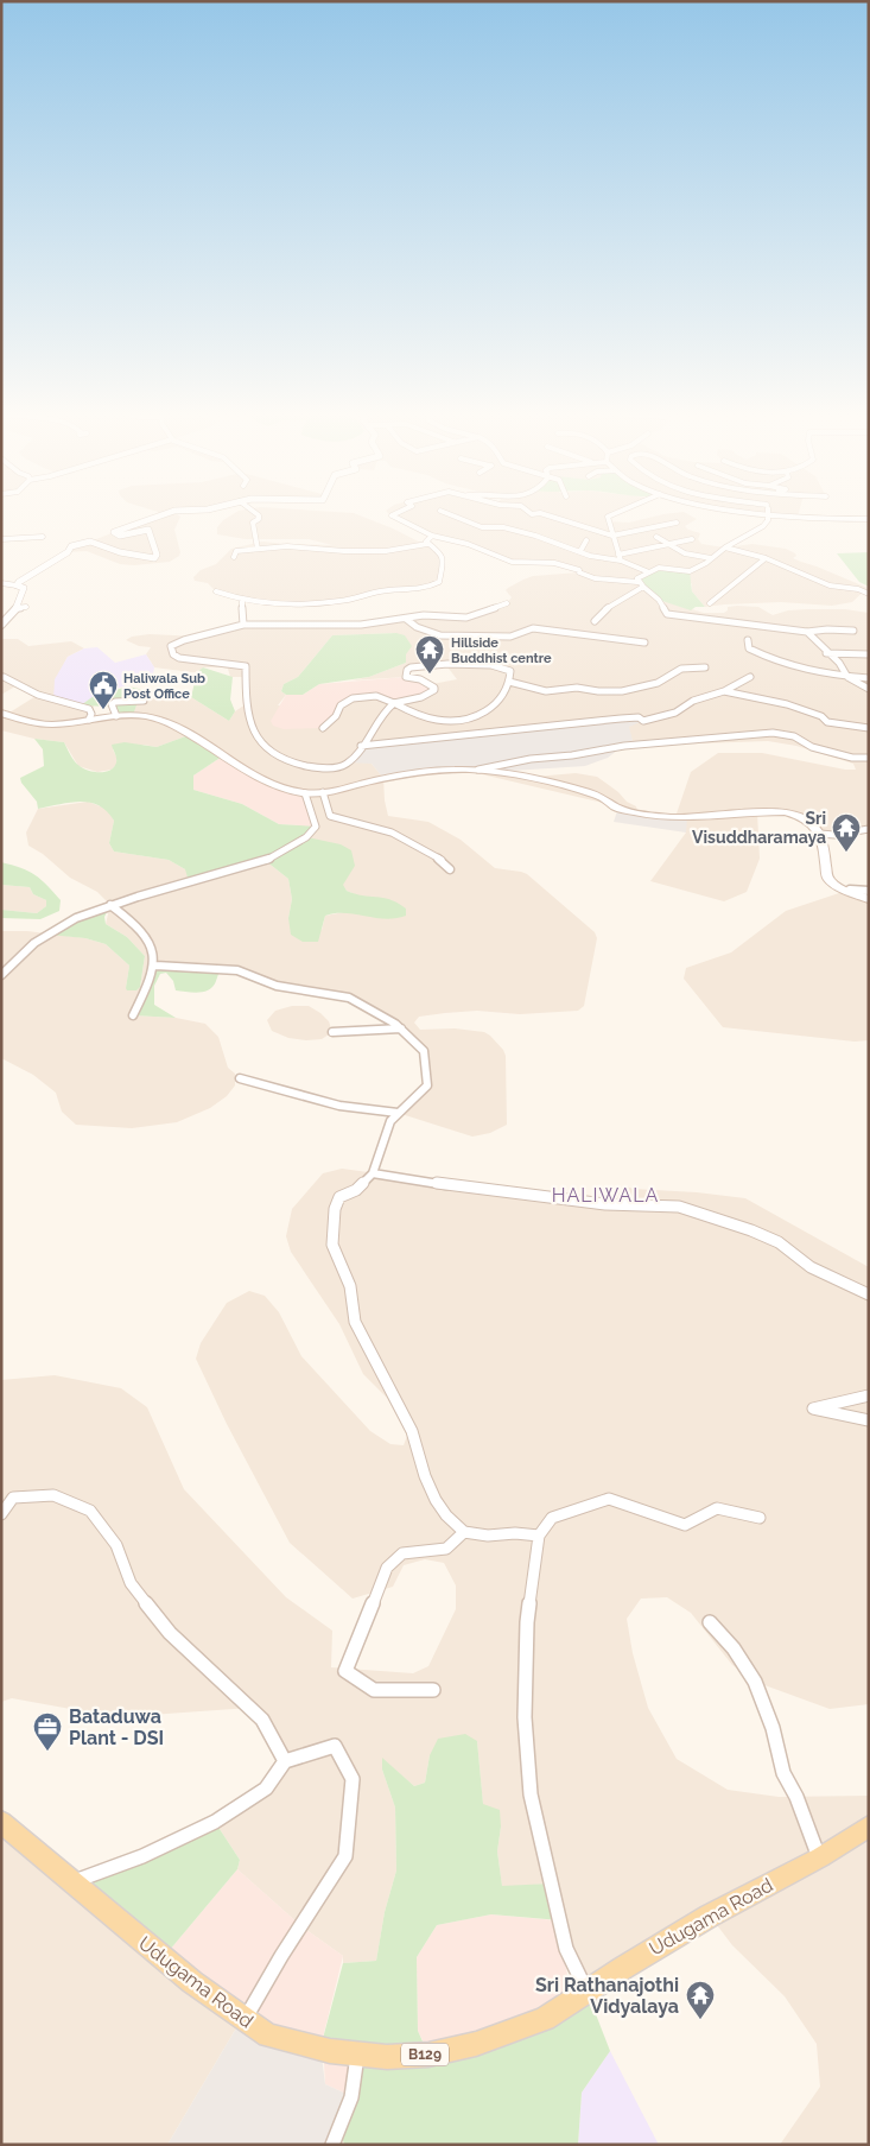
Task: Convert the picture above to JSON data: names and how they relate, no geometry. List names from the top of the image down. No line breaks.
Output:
{"streets":{"main road":["Udugama Road","B129"]},"districts":["HALIWALA"],"places":{"temple":["Hillside Buddhist centre","Sri Visuddharamaya","Sri Rathanajothi Vidyalaya"],"public building":["Haliwala Sub Post Office"],"office":["Bataduwa Plant - DSI"]}}
